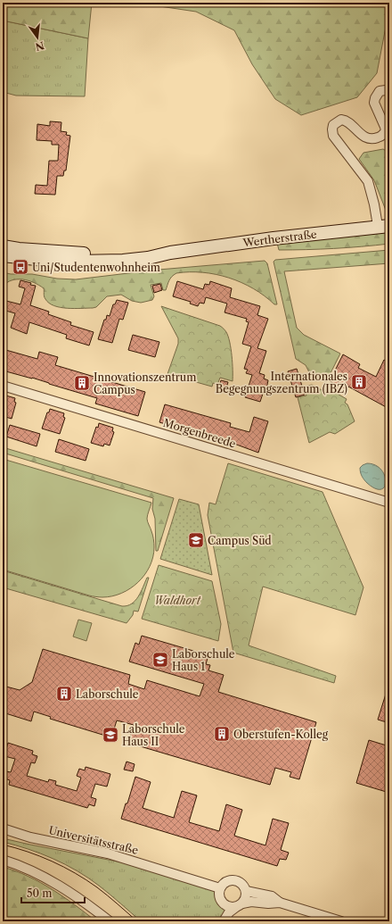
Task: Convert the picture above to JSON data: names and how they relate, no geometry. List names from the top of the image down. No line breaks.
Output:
{"streets":{"main road":["Wertherstraße"],"street":["Morgenbreede","Universitätsstraße"]},"parks":["Waldhort"],"places":{"bus stop":["Uni/Studentenwohnheim"],"building":["Internationales Begegnungszentrum (IBZ)","Innovationszentrum Campus","Laborschule","Oberstufen-Kolleg"],"school or university":["Campus Süd","Laborschule Haus 1","Laborschule Haus II"]},"scale_bar":"50 m","north":"bottom"}
